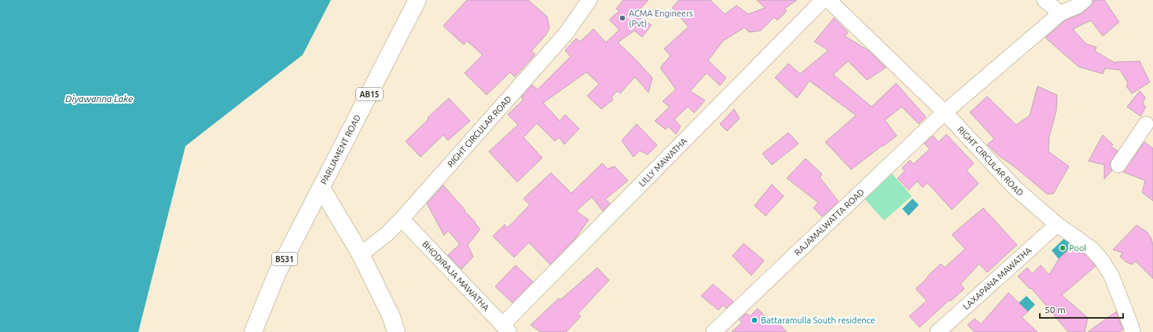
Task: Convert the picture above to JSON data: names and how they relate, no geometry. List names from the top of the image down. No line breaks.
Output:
{"streets":{"main road":["AB15","PARLIAMENT ROAD","B531"],"street":["RIGHT CIRCULAR ROAD","LILLY MAWATHA","RAJAMALWATTA ROAD","BHODIRAJA MAWATHA","LAXAPANA MAWATHA"]},"crossings":[["RIGHT CIRCULAR ROAD","PARLIAMENT ROAD"],["RIGHT CIRCULAR ROAD","RAJAMALWATTA ROAD"],["RIGHT CIRCULAR ROAD","BHODIRAJA MAWATHA"],["RIGHT CIRCULAR ROAD","LAXAPANA MAWATHA"],["PARLIAMENT ROAD","B531"],["LILLY MAWATHA","BHODIRAJA MAWATHA"]],"water":["Diyawanna Lake"],"places":["ACMA Engineers (Pvt)","Pool","Battaramulla South residence"],"scale_bar":"50 m"}
